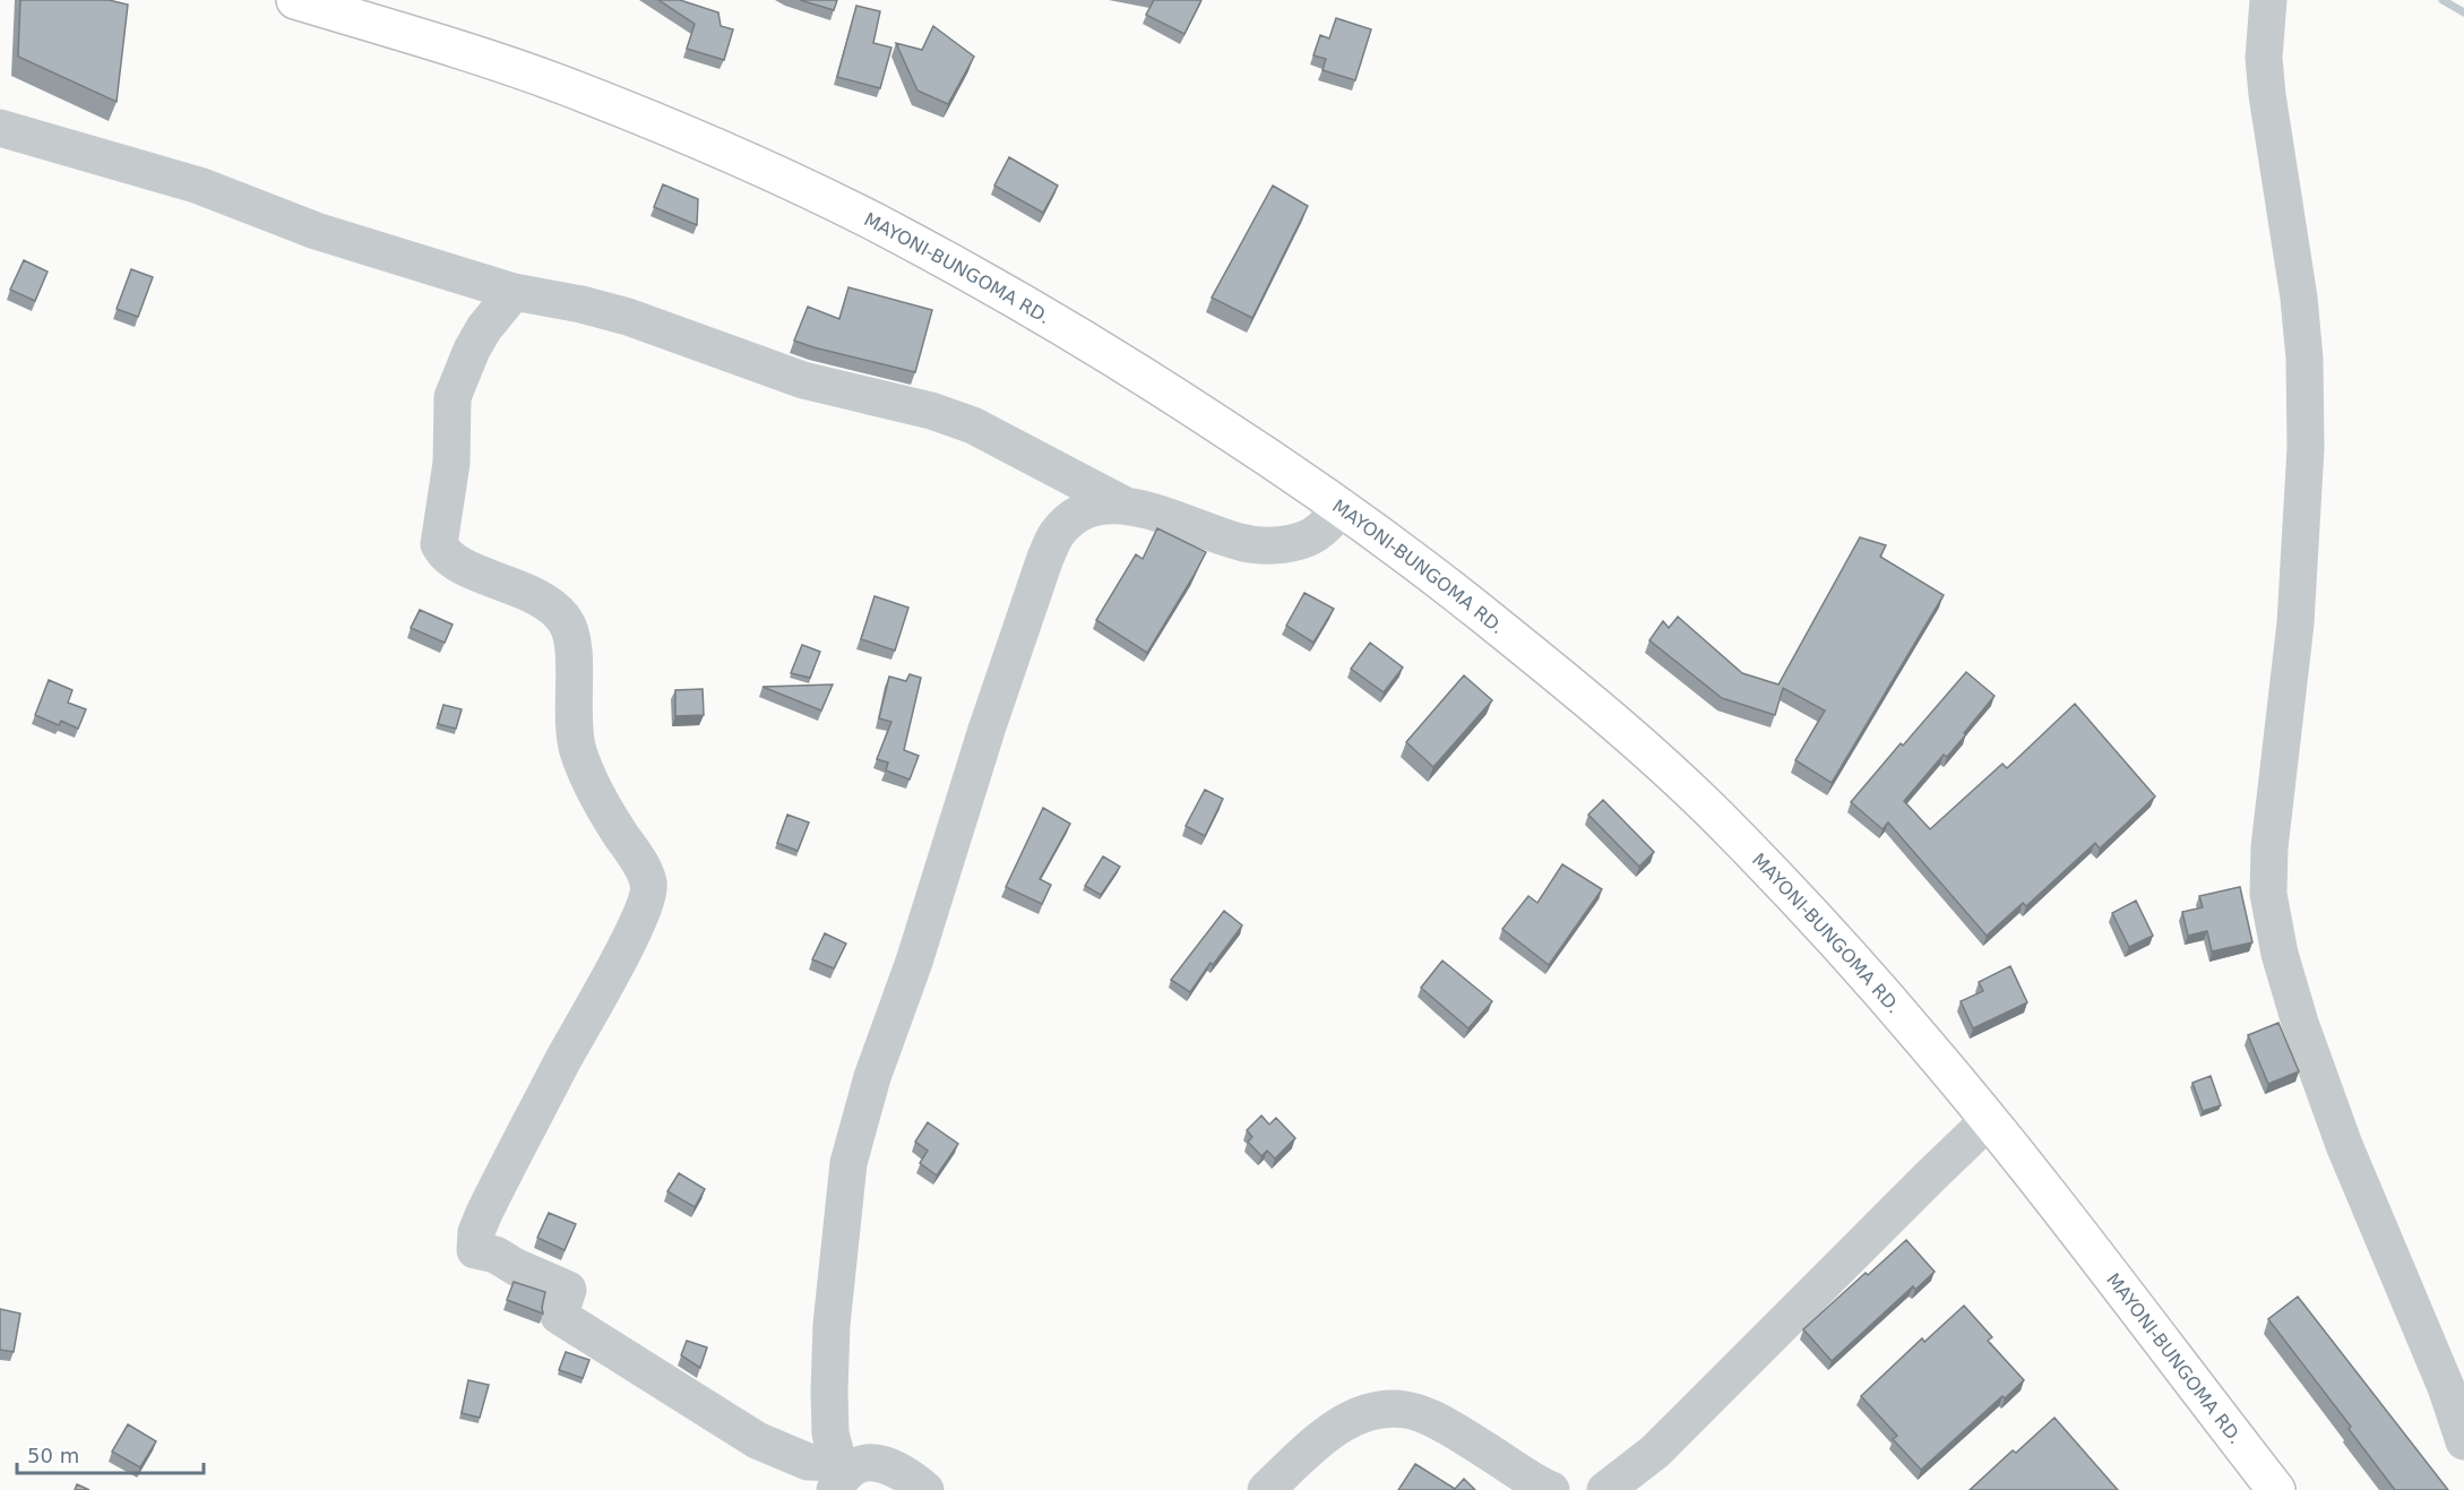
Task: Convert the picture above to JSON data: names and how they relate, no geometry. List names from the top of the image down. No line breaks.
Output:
{"streets":{"main road":["MAYONI-BUNGOMA RD."]},"scale_bar":"50 m"}
